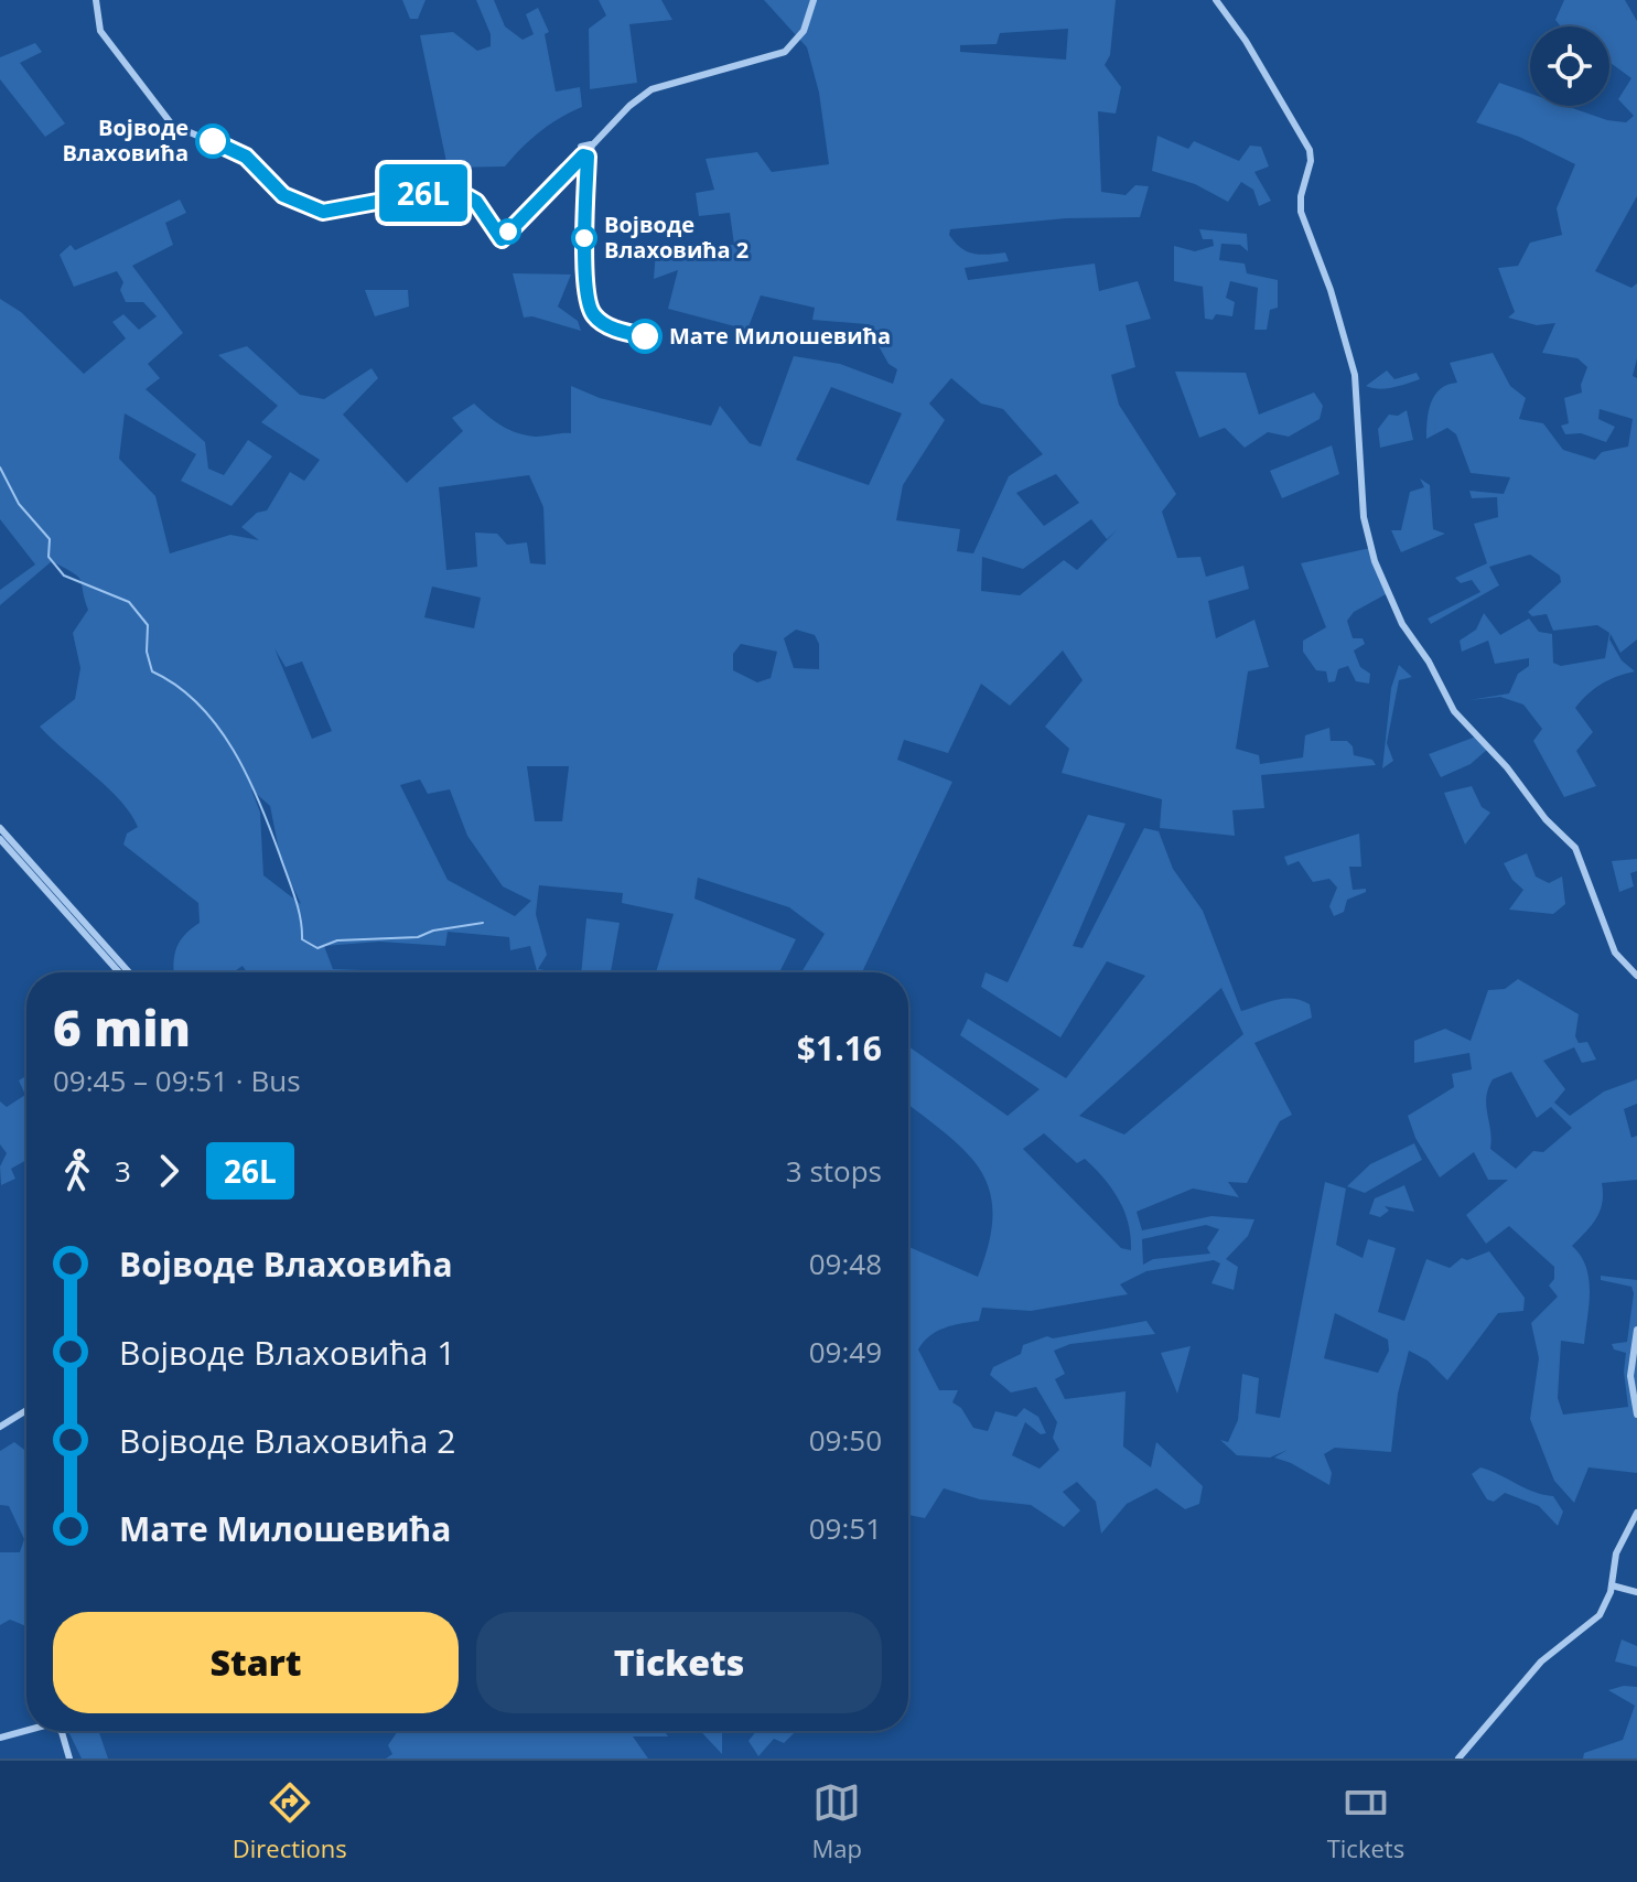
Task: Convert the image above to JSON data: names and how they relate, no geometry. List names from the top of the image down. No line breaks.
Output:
{"places":["Војводе Влаховића","Војводе Влаховића 2","Мате Милошевића"],"lines":["bus line 26L"],"page":{"on_map":"26L","heading":["6 min","09:45 – 09:51 · Bus","$1.16"],"legs":["3","26L","3 stops"],"list":[{"name":"Војводе Влаховића","value":"09:48"},{"name":"Војводе Влаховића 1","value":"09:49"},{"name":"Војводе Влаховића 2","value":"09:50"},{"name":"Мате Милошевића","value":"09:51"}],"buttons":["Start","Tickets"],"tabs":["Directions","Map","Tickets"]}}
